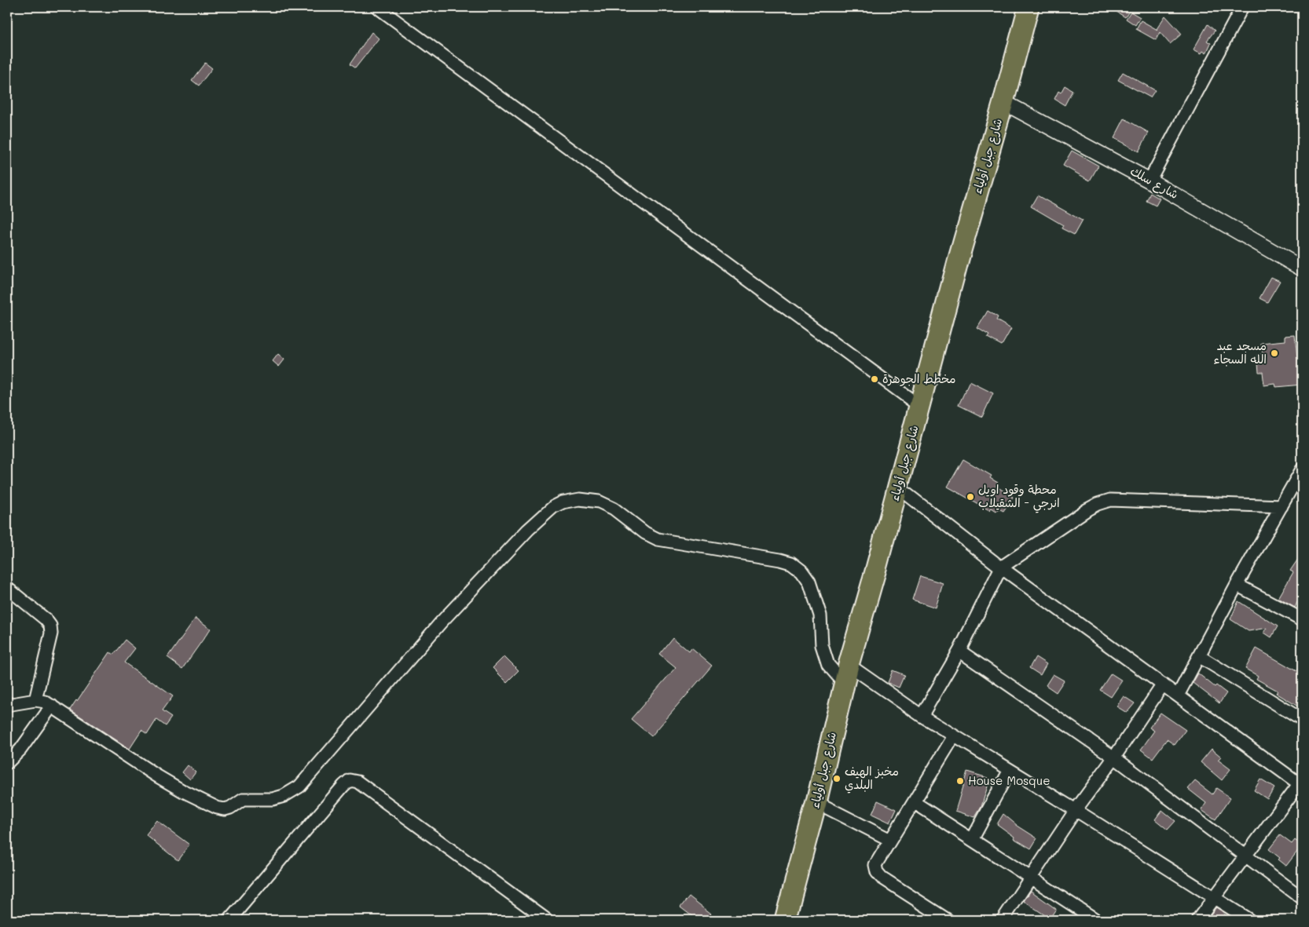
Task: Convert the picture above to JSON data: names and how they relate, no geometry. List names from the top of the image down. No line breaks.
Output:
{"streets":{"highway":["شارع جبل أولياء"],"street":["شارع سلك"]},"crossings":[["شارع جبل أولياء","شارع سلك"]],"places":["مسجد عبد الله السجاء","مخطط الجوهرة","محطة وقود اويل انرجي - الشقيلاب","مخبز الهيف البلدي","House Mosque"]}
